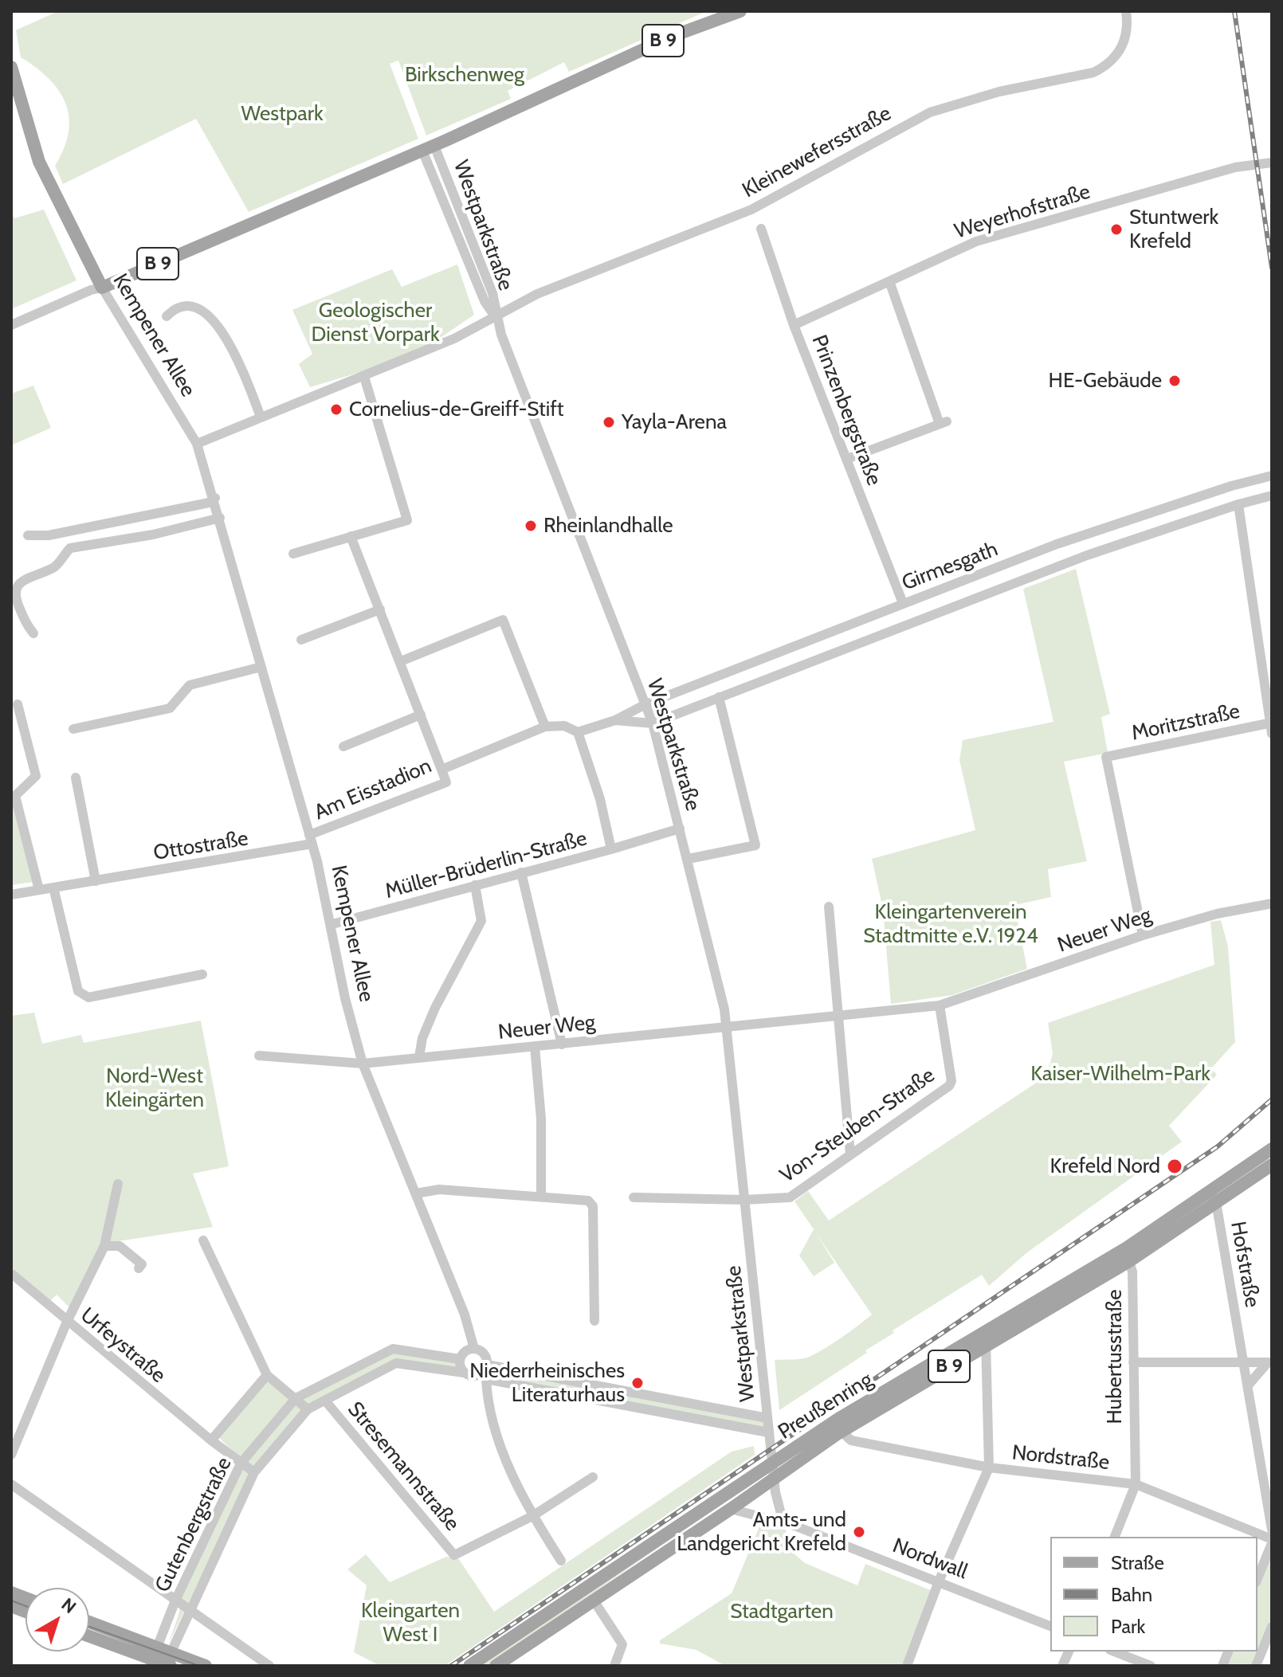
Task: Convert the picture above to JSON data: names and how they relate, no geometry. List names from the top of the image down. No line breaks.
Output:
{"streets":{"main road":["B 9","Kempener Allee","Preußenring"],"street":["Kleinewefersstraße","Weyerhofstraße","Westparkstraße","Prinzenbergstraße","Girmesgath","Moritzstraße","Am Eisstadion","Ottostraße","Müller-Brüderlin-Straße","Neuer Weg","Von-Steuben-Straße","Hofstraße","Urfeystraße","Hubertusstraße","Nordstraße","Stresemannstraße","Gutenbergstraße","Nordwall"]},"crossings":[["B 9","Westparkstraße"],["B 9","Kempener Allee"],["B 9","Hofstraße"],["B 9","Preußenring"],["Kleinewefersstraße","Westparkstraße"],["Kleinewefersstraße","Kempener Allee"],["Weyerhofstraße","Prinzenbergstraße"],["Westparkstraße","Girmesgath"],["Westparkstraße","Müller-Brüderlin-Straße"],["Westparkstraße","Neuer Weg"],["Westparkstraße","Von-Steuben-Straße"],["Westparkstraße","Preußenring"],["Kempener Allee","Am Eisstadion"],["Kempener Allee","Ottostraße"],["Kempener Allee","Müller-Brüderlin-Straße"],["Kempener Allee","Neuer Weg"],["Kempener Allee","Gutenbergstraße"],["Prinzenbergstraße","Girmesgath"],["Moritzstraße","Neuer Weg"],["Am Eisstadion","Ottostraße"],["Neuer Weg","Von-Steuben-Straße"],["Hofstraße","Preußenring"],["Urfeystraße","Gutenbergstraße"],["Hubertusstraße","Preußenring"],["Hubertusstraße","Nordstraße"],["Preußenring","Nordstraße"],["Preußenring","Nordwall"],["Stresemannstraße","Gutenbergstraße"]],"parks":["Birkschenweg","Westpark","Geologischer Dienst Vorpark","Kleingartenverein Stadtmitte e.V. 1924","Kaiser-Wilhelm-Park","Nord-West Kleingärten","Kleingarten West I","Stadtgarten"],"places":["Stuntwerk Krefeld","HE-Gebäude","Cornelius-de-Greiff-Stift","Yayla-Arena","Rheinlandhalle","Krefeld Nord","Niederrheinisches Literaturhaus","Amts- und Landgericht Krefeld"],"legend":["Straße","Bahn","Park"],"north":"top right"}
